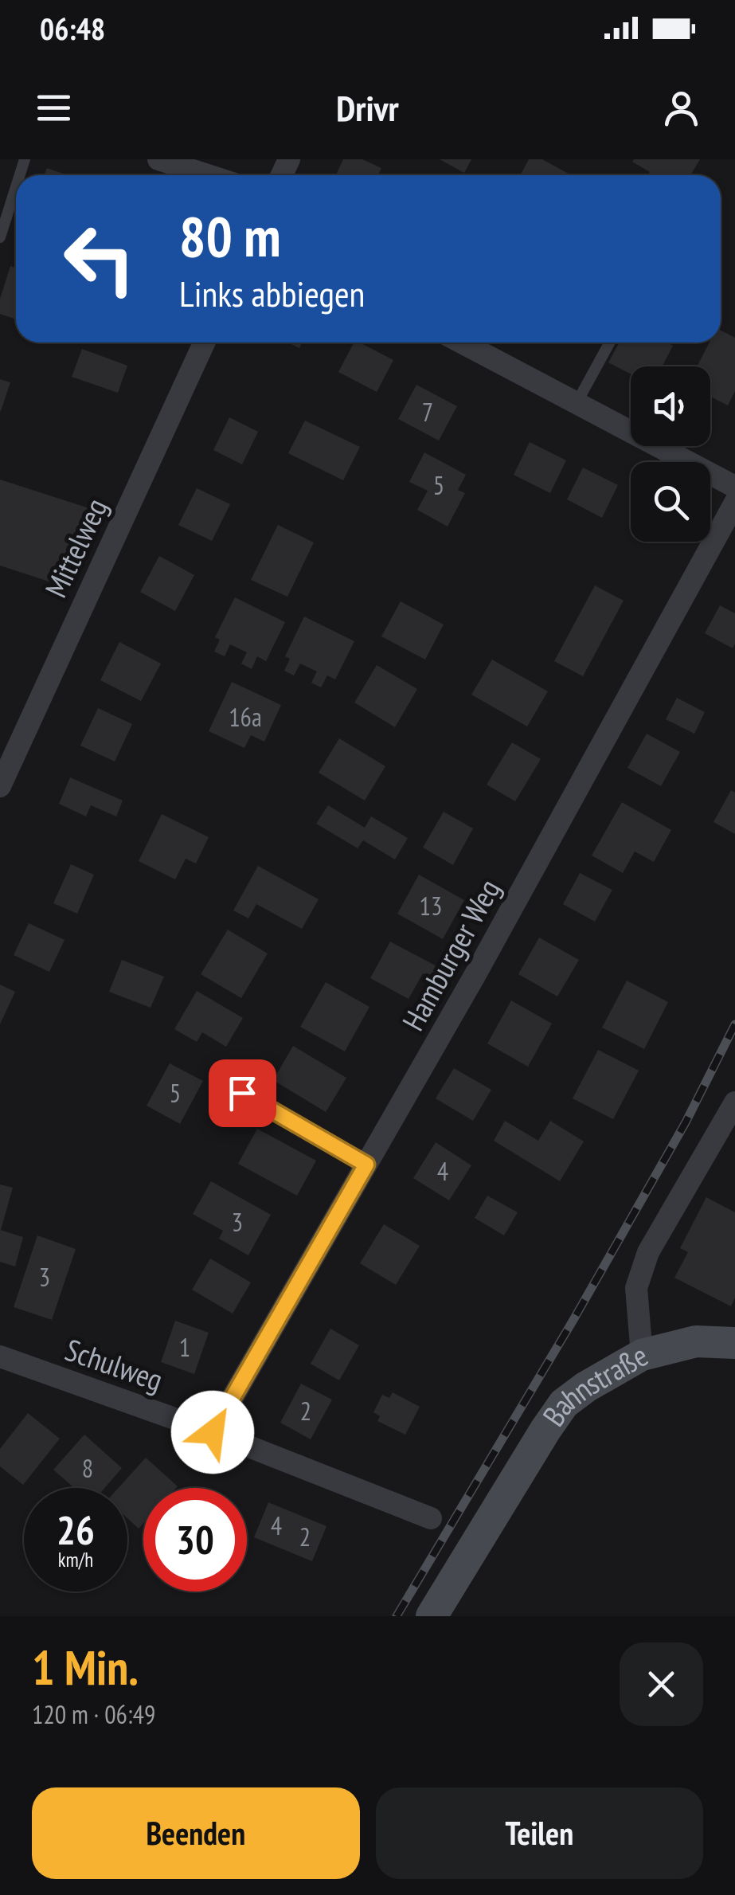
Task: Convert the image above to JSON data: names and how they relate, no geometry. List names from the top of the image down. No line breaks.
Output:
{"streets":{"main road":["Bahnstraße"],"street":["Mittelweg","Hamburger Weg","Schulweg"]},"crossings":[["Hamburger Weg","Schulweg"]],"house_numbers":["7","5","16a","13","5","4","3","3","1","2","8","4","2"],"page":{"status":"06:48","header":"Drivr","turn":["80 m","Links abbiegen"],"speed":"26 km/h","limit":"30","heading":["1 Min.","120 m · 06:49"],"buttons":["Beenden","Teilen"]}}
